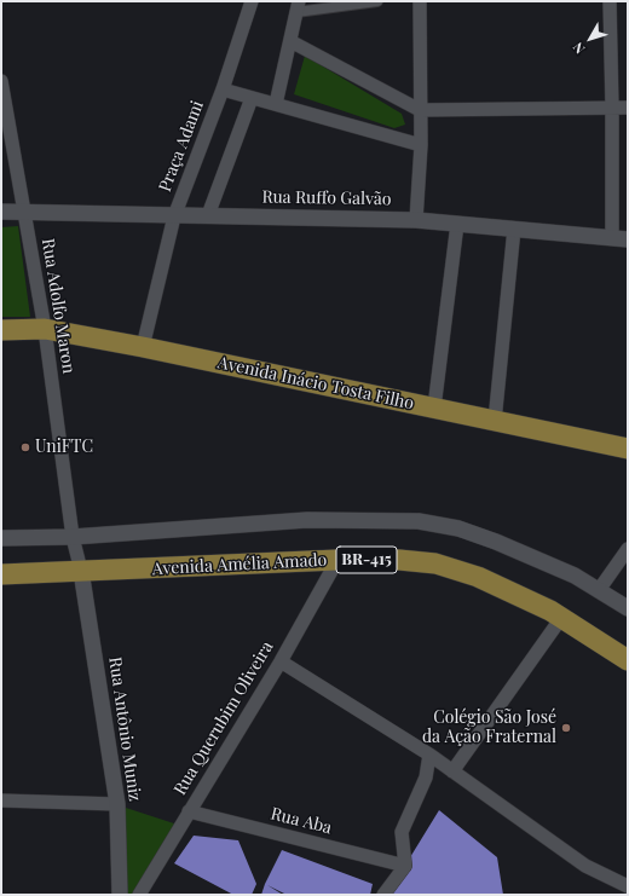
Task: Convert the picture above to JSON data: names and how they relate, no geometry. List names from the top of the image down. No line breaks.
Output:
{"streets":{"main road":["Avenida Inácio Tosta Filho","BR-415","Avenida Amélia Amado"],"street":["Praça Adami","Rua Ruffo Galvão","Rua Adolfo Maron","Rua Querubim Oliveira","Rua Antônio Muniz","Rua Aba"]},"crossings":[["Praça Adami","Rua Ruffo Galvão"],["Praça Adami","Avenida Inácio Tosta Filho"],["Rua Ruffo Galvão","Rua Adolfo Maron"],["Rua Adolfo Maron","Avenida Inácio Tosta Filho"],["Rua Adolfo Maron","Avenida Amélia Amado"],["Rua Adolfo Maron","Rua Antônio Muniz"],["Avenida Amélia Amado","Rua Querubim Oliveira"],["Avenida Amélia Amado","Rua Antônio Muniz"],["Rua Querubim Oliveira","Rua Aba"]],"places":["UniFTC","Colégio São José da Ação Fraternal"],"north":"bottom left"}
